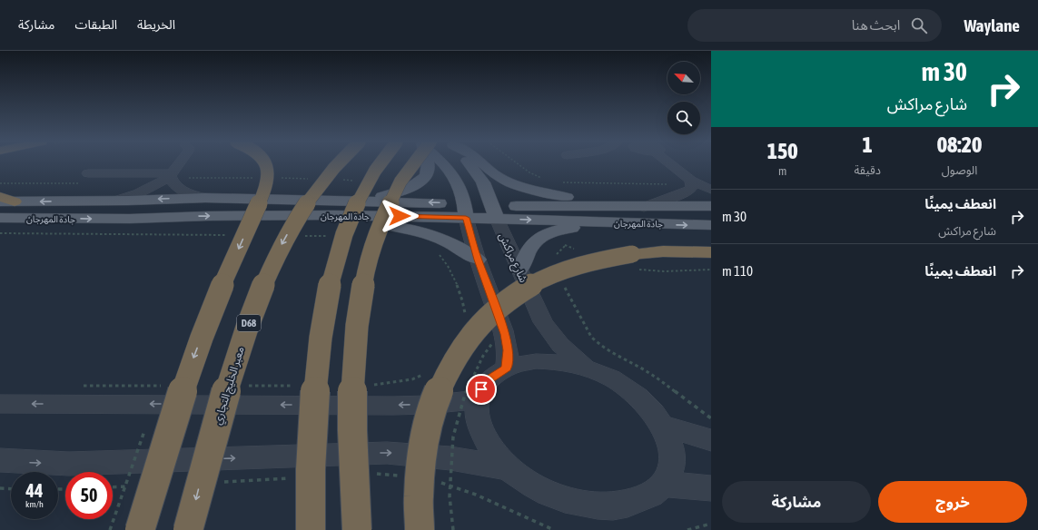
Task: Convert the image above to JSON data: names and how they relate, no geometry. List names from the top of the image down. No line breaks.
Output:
{"streets":{"highway":["D68","معبر الخليج التجاري"],"main road":["جادة المهرجان","شارع مراكش"]},"crossings":[["جادة المهرجان","شارع مراكش"]],"north":"top left","page":{"header":"Waylane","search":"ابحث هنا","nav":["الخريطة","الطبقات","مشاركة"],"turn":["30 m","شارع مراكش"],"eta":["08:20","الوصول","1","دقيقة","150","m"],"list":[{"name":"انعطف يمينًا","note":"شارع مراكش","value":"30 m"},{"name":"انعطف يمينًا","value":"110 m"}],"speed":"44 km/h","limit":"50","buttons":["خروج","مشاركة"]}}
